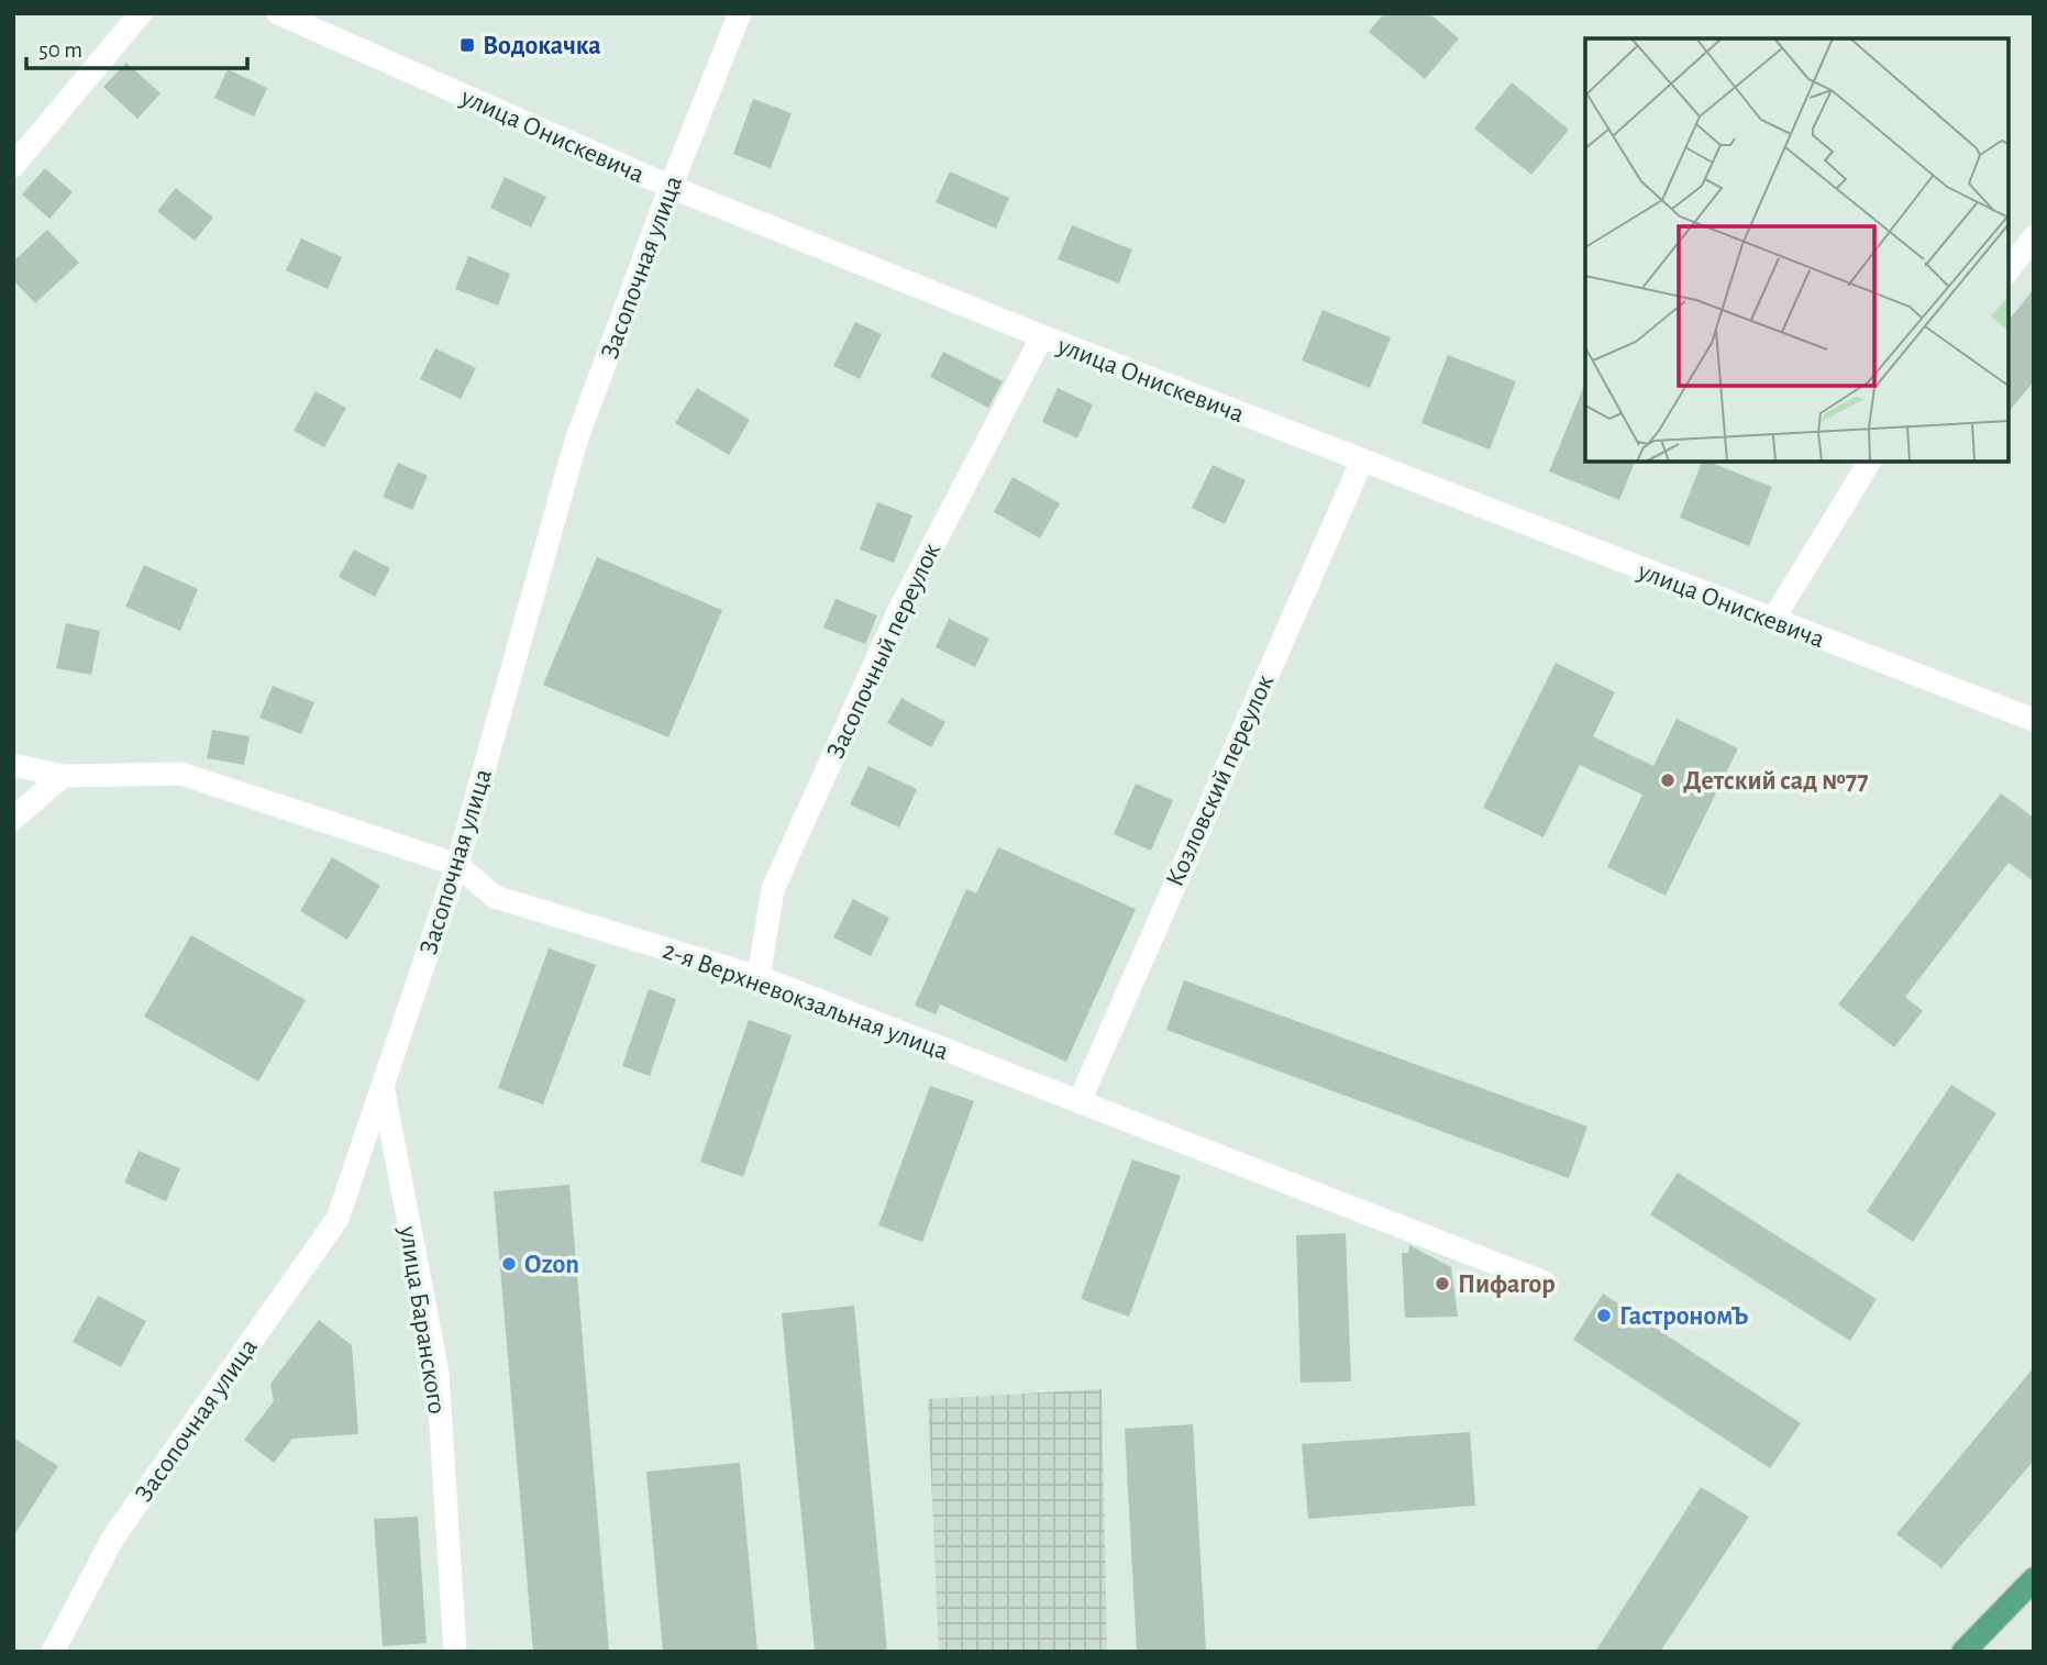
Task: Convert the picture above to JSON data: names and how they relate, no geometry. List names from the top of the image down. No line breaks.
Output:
{"streets":{"street":["улица Онискевича","Засопочная улица","Засопочный переулок","Козловский переулок","2-я Верхневокзальная улица","улица Баранского"]},"crossings":[["улица Онискевича","Засопочная улица"],["улица Онискевича","Засопочный переулок"],["улица Онискевича","Козловский переулок"],["Засопочная улица","2-я Верхневокзальная улица"],["Засопочная улица","улица Баранского"],["Засопочный переулок","2-я Верхневокзальная улица"],["Козловский переулок","2-я Верхневокзальная улица"]],"places":{"transit":["Водокачка"],"other":["Детский сад №77","Ozon","Пифагор","ГастрономЪ"]},"scale_bar":"50 m"}
